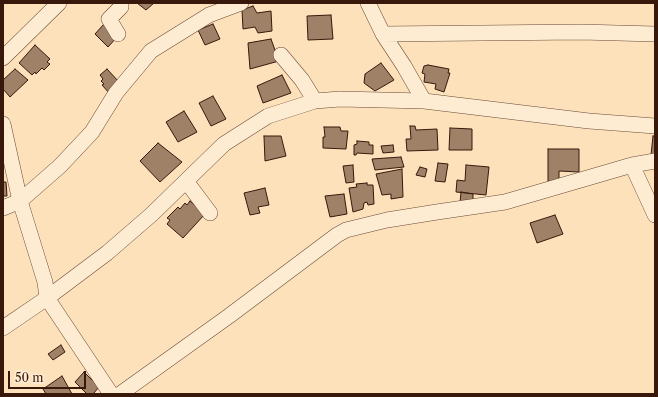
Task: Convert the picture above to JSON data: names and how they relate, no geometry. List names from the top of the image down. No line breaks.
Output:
{"scale_bar":"50 m"}
